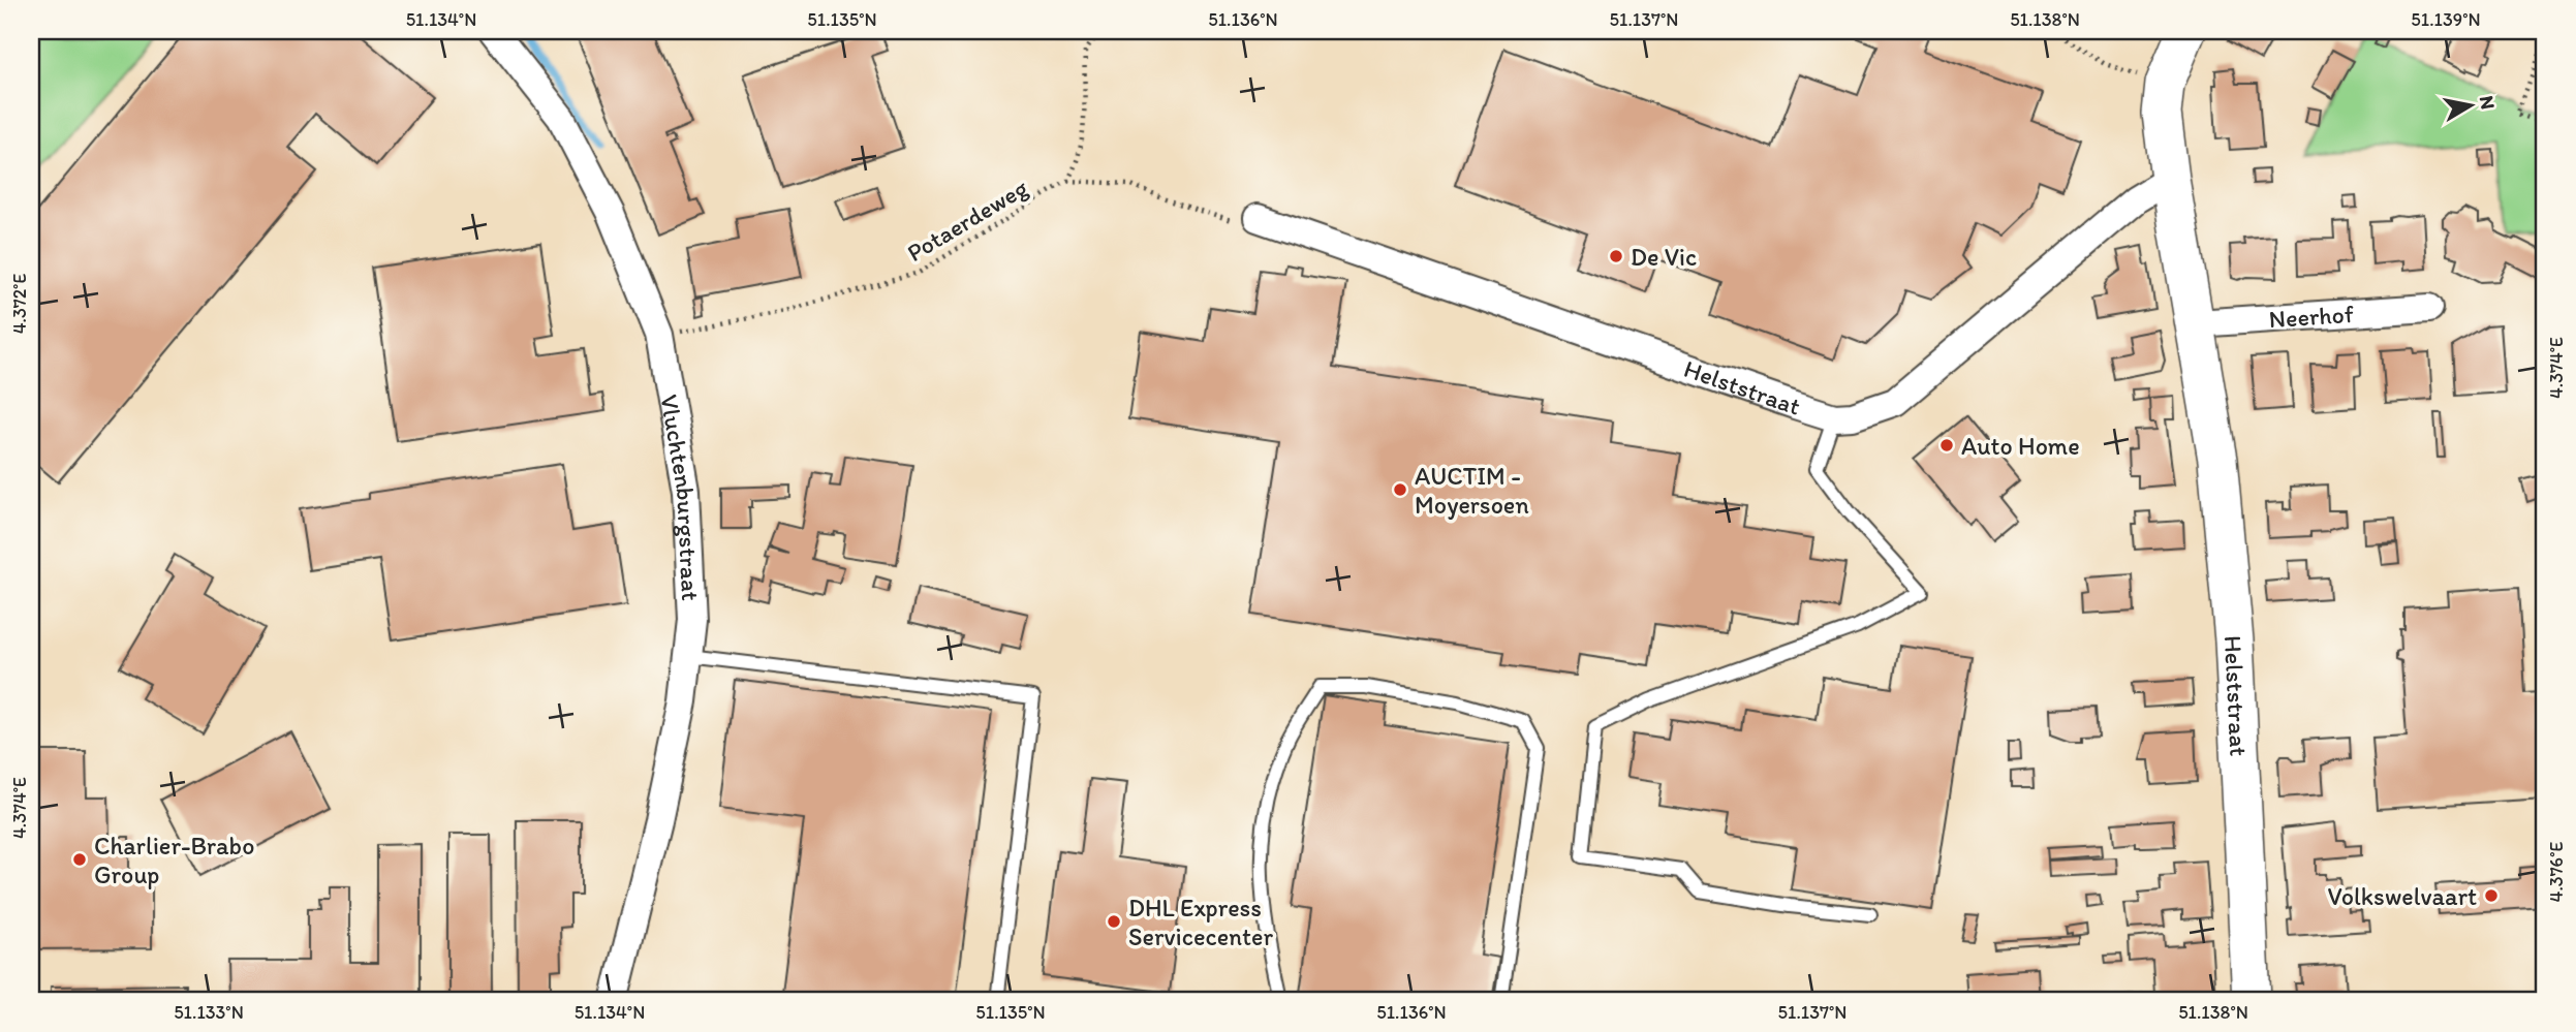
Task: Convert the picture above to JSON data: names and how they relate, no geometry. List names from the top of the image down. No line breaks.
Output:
{"streets":{"street":["Neerhof","Helststraat","Vluchtenburgstraat"],"path":["Potaerdeweg"]},"crossings":[["Potaerdeweg","Vluchtenburgstraat"],["Neerhof","Helststraat"]],"places":["De Vic","Auto Home","AUCTIM - Moyersoen","Charlier-Brabo Group","Volkswelvaart","DHL Express Servicecenter"],"north":"right","coordinates":["51.134°N","51.135°N","51.136°N","51.137°N","51.138°N","51.139°N","4.372°E","4.374°E","4.376°E","51.133°N"]}
